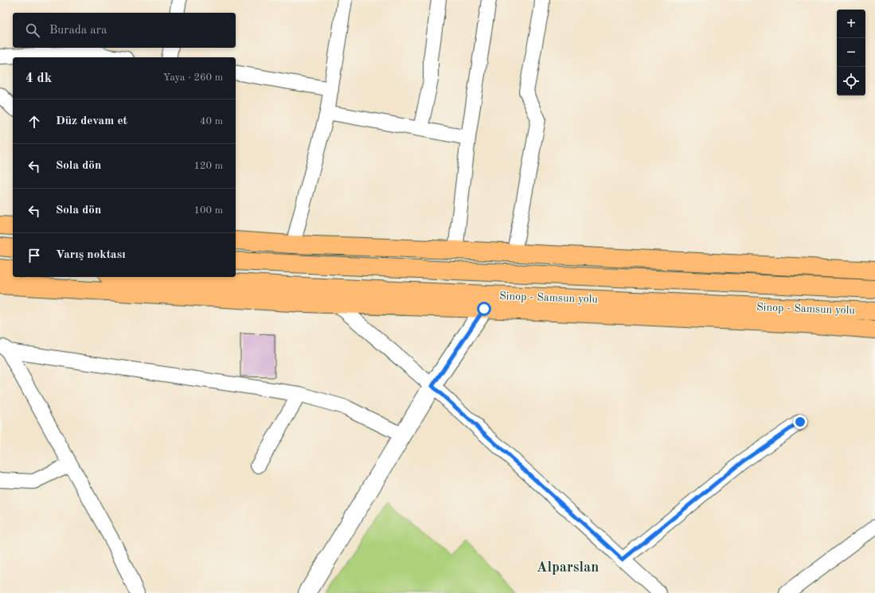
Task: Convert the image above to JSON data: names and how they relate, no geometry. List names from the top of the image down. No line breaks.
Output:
{"streets":{"highway":["Sinop - Samsun yolu"]},"districts":["Alparslan"],"page":{"map_buttons":["+","−"],"search":"Burada ara","heading":["4 dk","Yaya · 260 m"],"list":[["Düz devam et","40 m"],["Sola dön","120 m"],["Sola dön","100 m"],"Varış noktası"]}}
